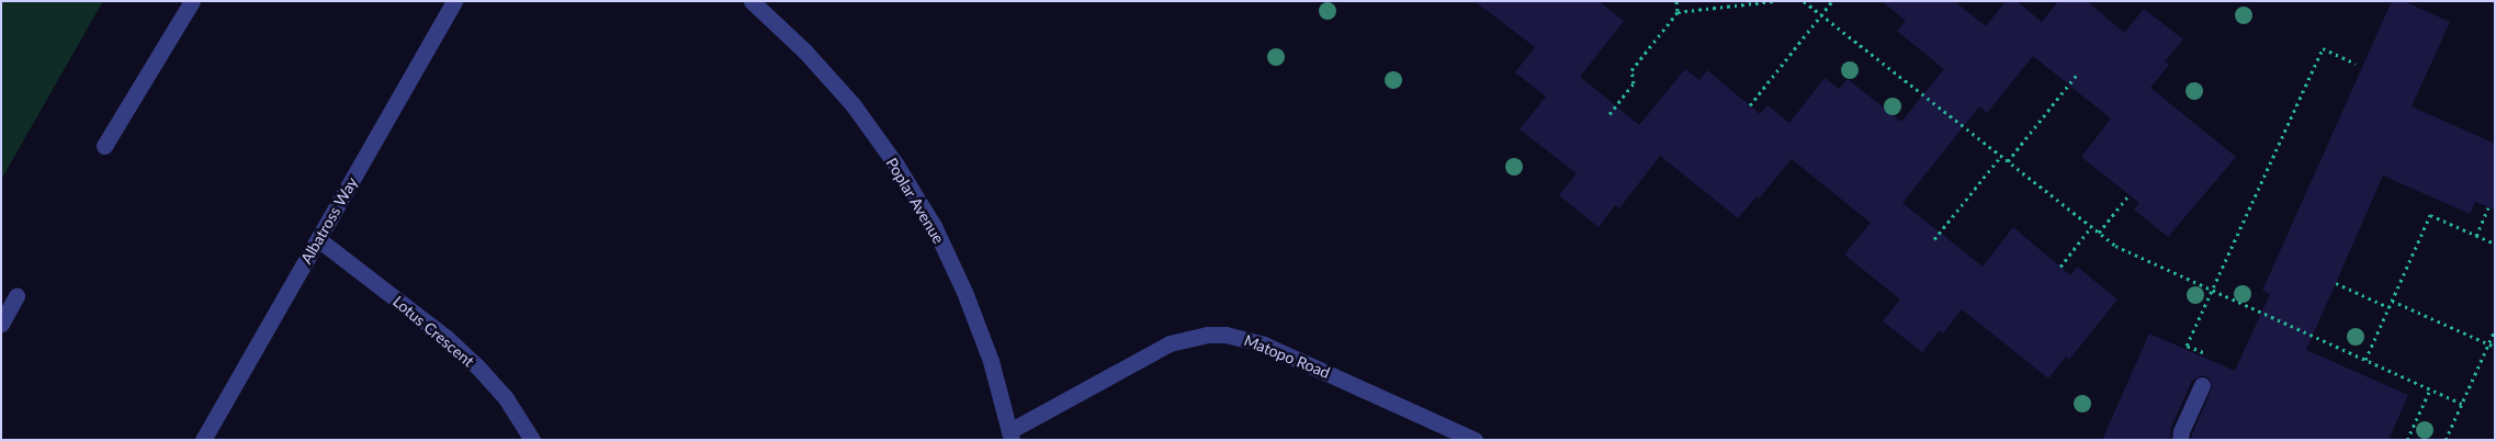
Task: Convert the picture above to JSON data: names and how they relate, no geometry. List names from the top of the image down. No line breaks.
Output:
{"streets":{"street":["Poplar Avenue","Albatross Way","Lotus Crescent","Matopo Road"]},"crossings":[["Poplar Avenue","Matopo Road"],["Albatross Way","Lotus Crescent"]]}
